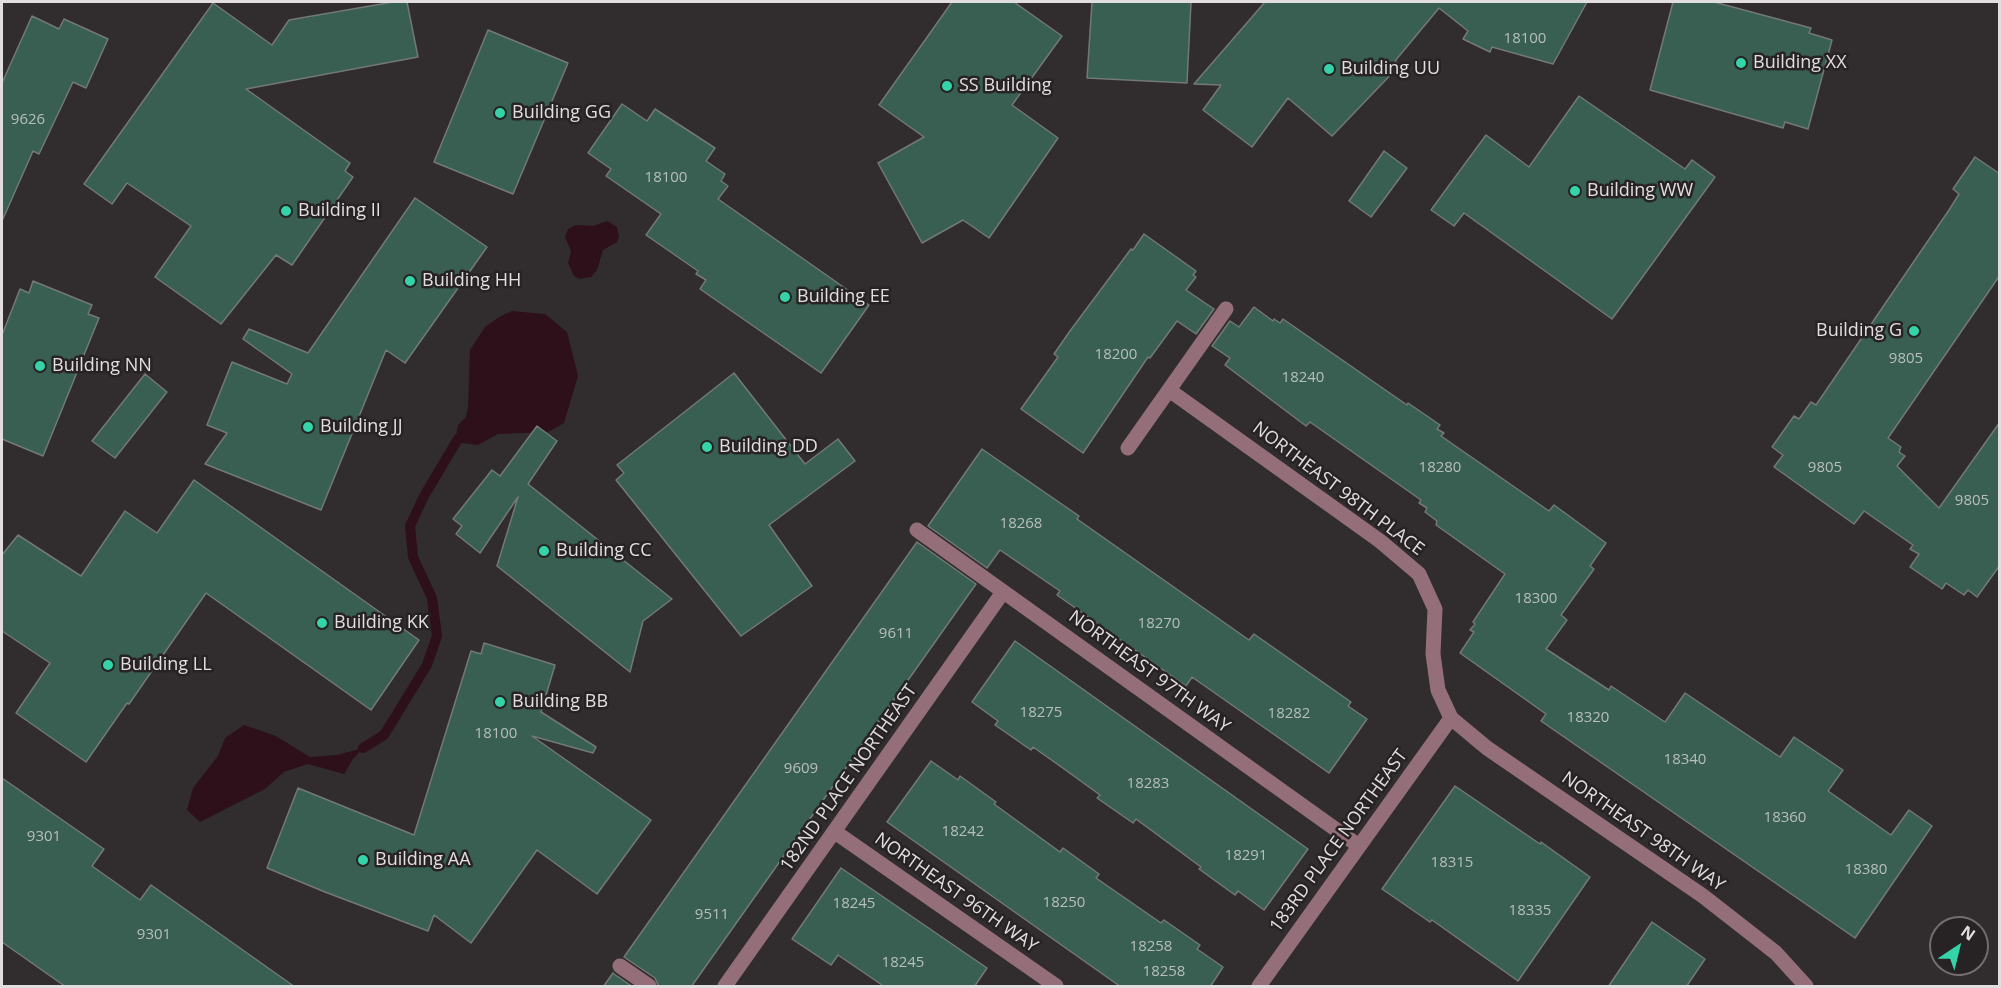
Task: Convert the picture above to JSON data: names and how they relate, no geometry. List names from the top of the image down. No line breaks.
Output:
{"streets":{"street":["NORTHEAST 98TH PLACE","NORTHEAST 97TH WAY","182ND PLACE NORTHEAST","NORTHEAST 98TH WAY","183RD PLACE NORTHEAST","NORTHEAST 96TH WAY"]},"crossings":[["NORTHEAST 98TH PLACE","NORTHEAST 98TH WAY"],["NORTHEAST 98TH PLACE","183RD PLACE NORTHEAST"],["NORTHEAST 97TH WAY","182ND PLACE NORTHEAST"],["NORTHEAST 97TH WAY","183RD PLACE NORTHEAST"],["182ND PLACE NORTHEAST","NORTHEAST 96TH WAY"],["NORTHEAST 98TH WAY","183RD PLACE NORTHEAST"]],"places":["Building XX","Building UU","SS Building","Building GG","Building WW","Building II","Building HH","Building EE","Building G","Building NN","Building JJ","Building DD","Building CC","Building KK","Building LL","Building BB","Building AA"],"house_numbers":["18100","9626","18100","18200","9805","18240","18280","9805","9805","18268","18300","18270","9611","18275","18282","18320","18100","18340","9609","18283","18360","18242","9301","18291","18315","18380","18250","18245","18335","9511","9301","18258","18245","18258"],"north":"top right"}
